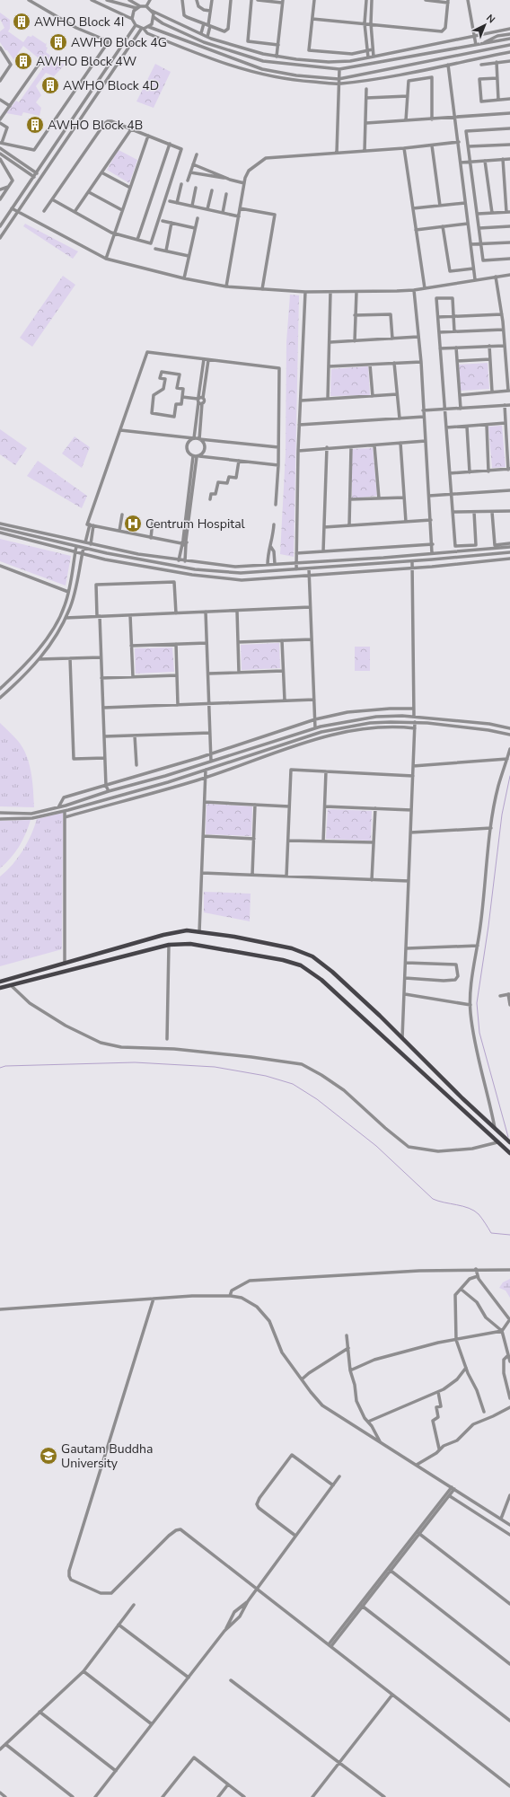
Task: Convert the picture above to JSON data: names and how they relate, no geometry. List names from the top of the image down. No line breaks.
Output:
{"places":{"building":["AWHO Block 4I","AWHO Block 4G","AWHO Block 4W","AWHO Block 4D","AWHO Block 4B"],"hospital":["Centrum Hospital"],"school or university":["Gautam Buddha University"]},"north":"top right"}
